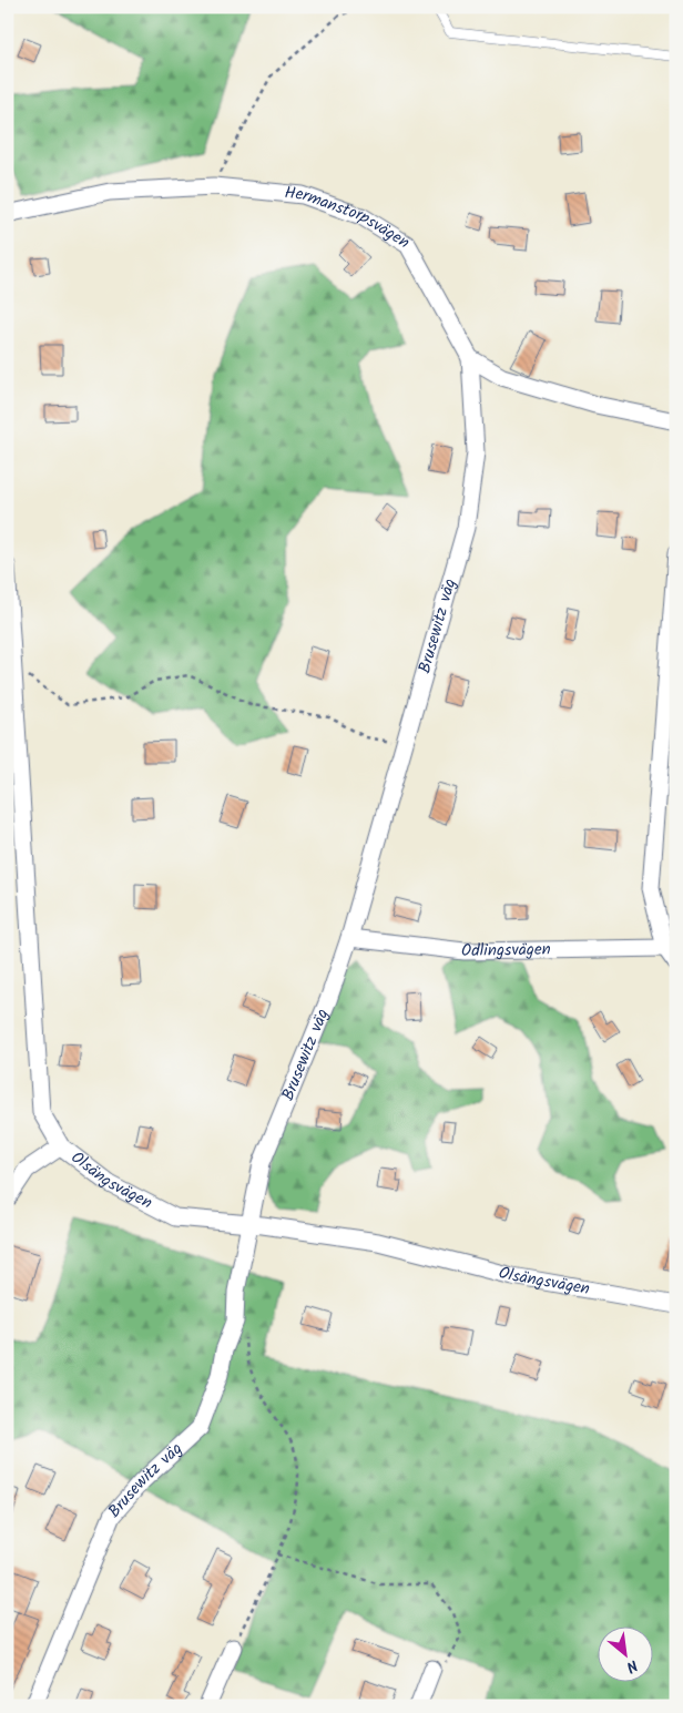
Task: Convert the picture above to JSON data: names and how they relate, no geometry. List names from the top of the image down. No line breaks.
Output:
{"streets":{"street":["Hermanstorpsvägen","Brusewitz väg","Odlingsvägen","Olsängsvägen"]},"crossings":[["Hermanstorpsvägen","Brusewitz väg"],["Brusewitz väg","Odlingsvägen"],["Brusewitz väg","Olsängsvägen"]],"north":"bottom right"}
